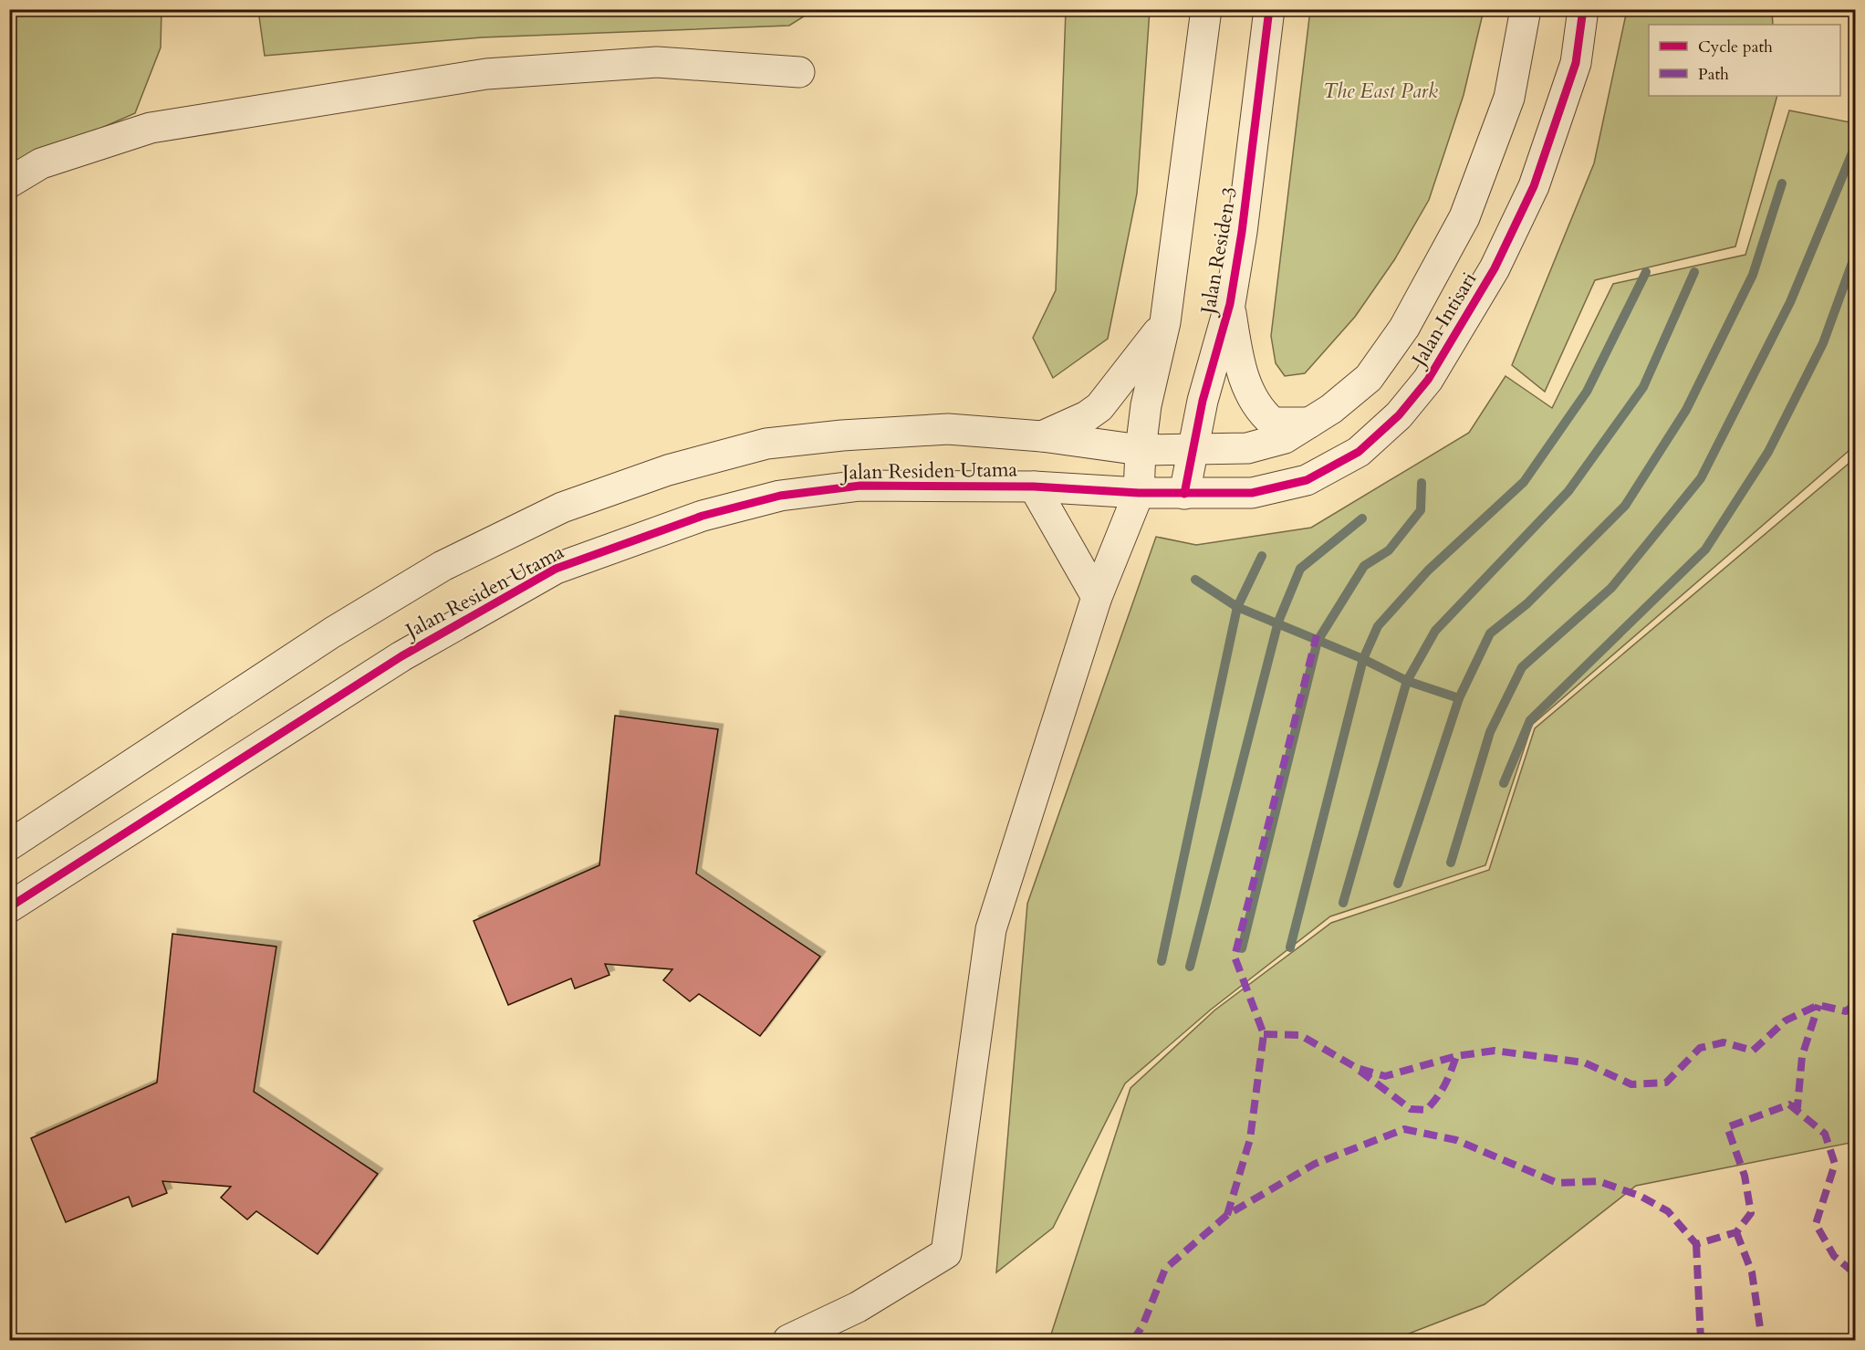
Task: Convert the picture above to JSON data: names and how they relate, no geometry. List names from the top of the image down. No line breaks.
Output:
{"streets":{"street":["Jalan Residen 3","Jalan Intisari","Jalan Residen Utama"]},"crossings":[["Jalan Residen 3","Jalan Intisari"],["Jalan Residen 3","Jalan Residen Utama"],["Jalan Intisari","Jalan Residen Utama"]],"parks":["The East Park"],"legend":["Cycle path","Path"]}
